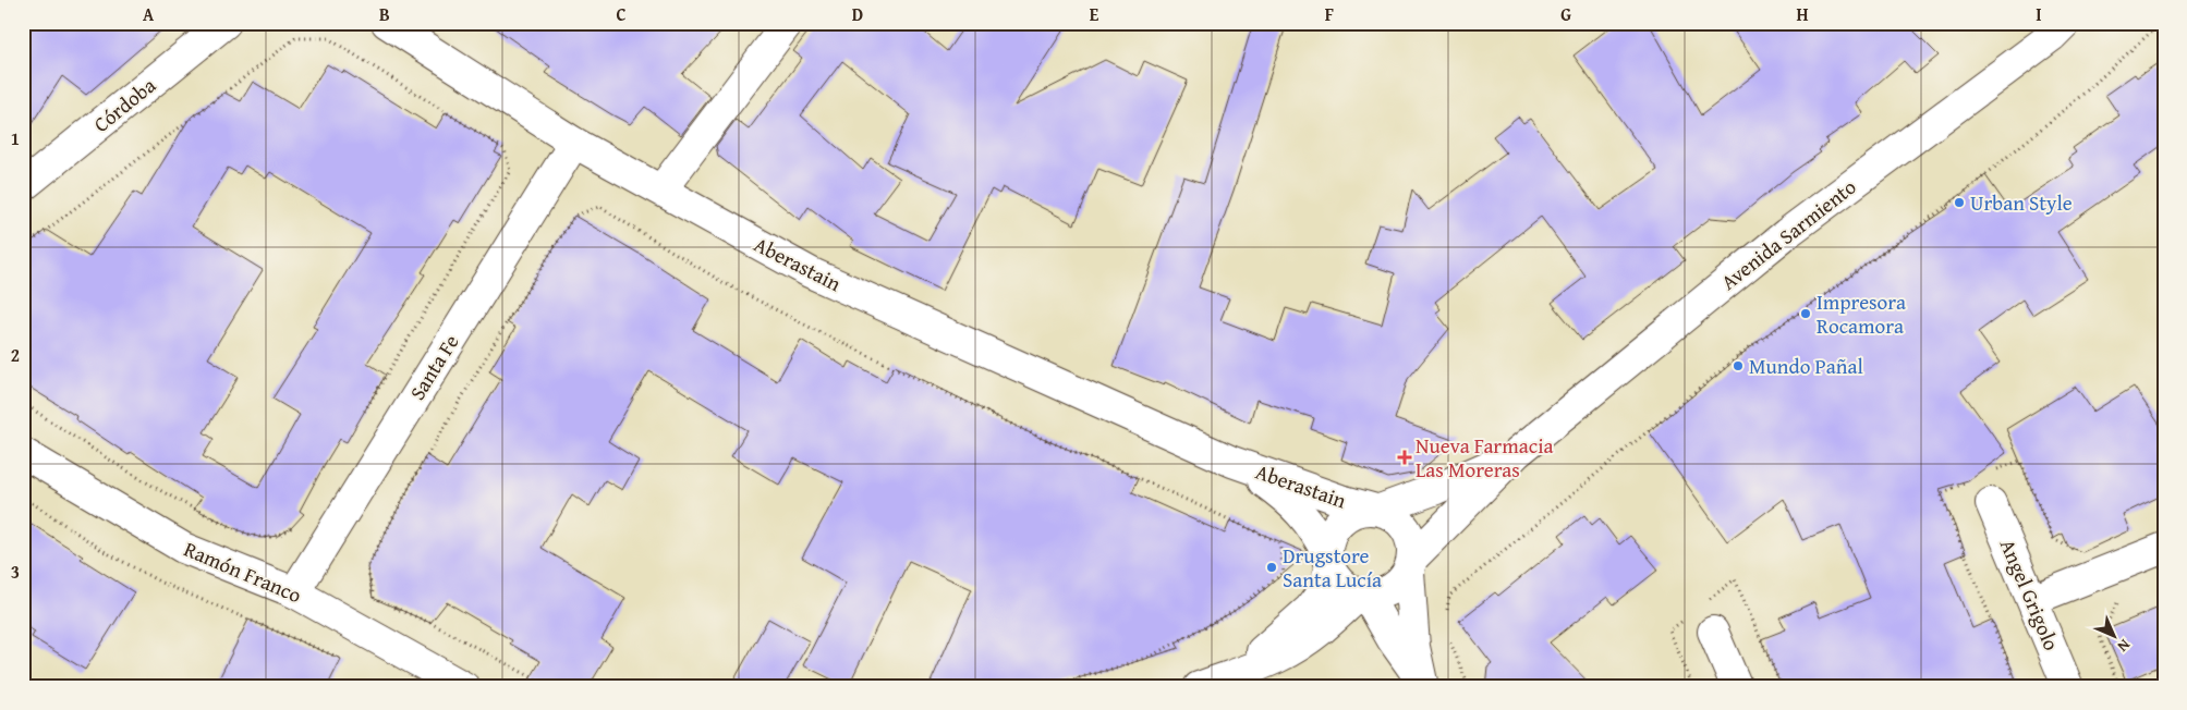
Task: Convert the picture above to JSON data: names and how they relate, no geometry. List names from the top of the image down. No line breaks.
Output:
{"streets":{"street":["Córdoba","Avenida Sarmiento","Aberastain","Santa Fe","Ramón Franco","Angel Grigolo"]},"crossings":[["Avenida Sarmiento","Aberastain"],["Aberastain","Santa Fe"],["Santa Fe","Ramón Franco"]],"places":{"other":["Urban Style","Impresora Rocamora","Mundo Pañal","Drugstore Santa Lucía"],"health":["Nueva Farmacia Las Moreras"]},"north":"bottom right","grid":{"columns":["A","B","C","D","E","F","G","H","I"],"rows":["1","2","3"]}}
